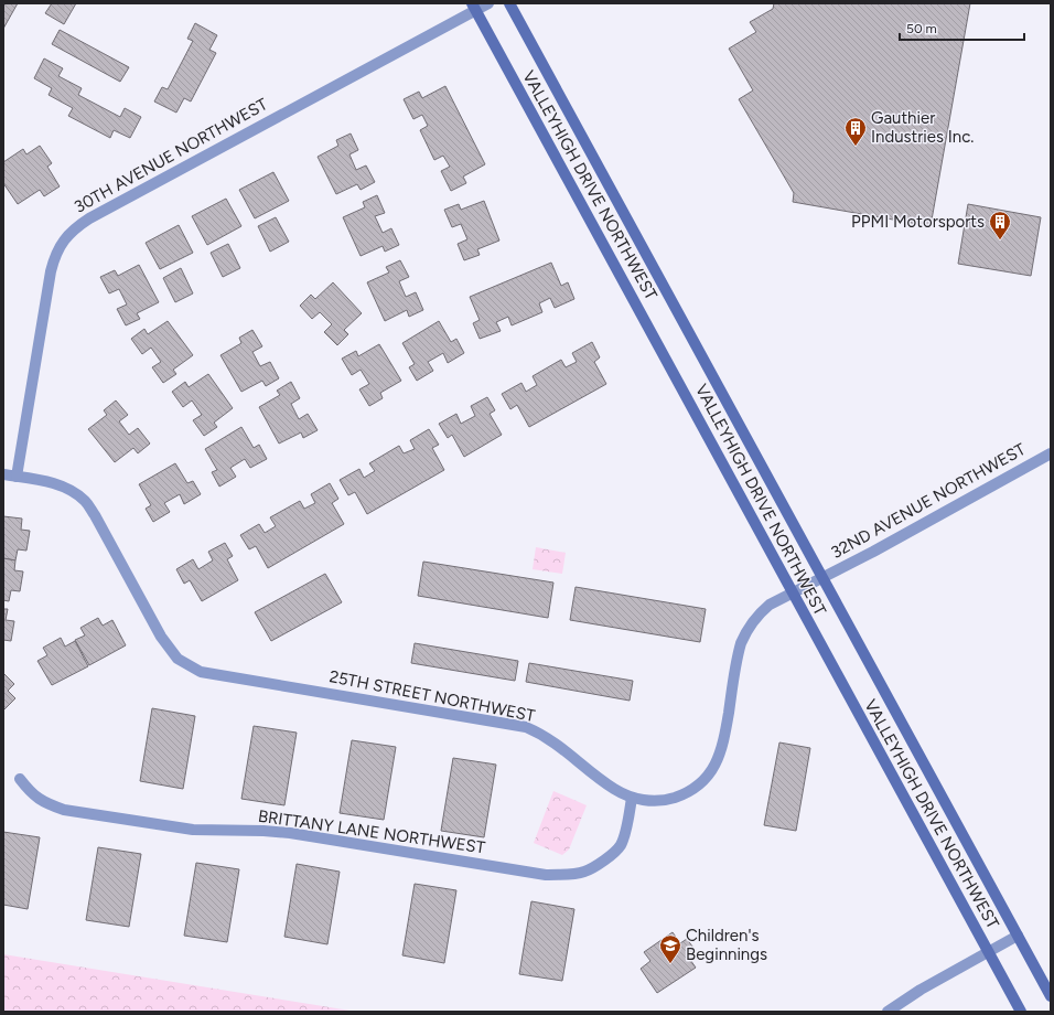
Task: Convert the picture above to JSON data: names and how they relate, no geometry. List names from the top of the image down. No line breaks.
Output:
{"streets":{"main road":["VALLEYHIGH DRIVE NORTHWEST"],"street":["30TH AVENUE NORTHWEST","32ND AVENUE NORTHWEST","25TH STREET NORTHWEST","BRITTANY LANE NORTHWEST"]},"crossings":[["30TH AVENUE NORTHWEST","VALLEYHIGH DRIVE NORTHWEST"],["30TH AVENUE NORTHWEST","25TH STREET NORTHWEST"],["VALLEYHIGH DRIVE NORTHWEST","32ND AVENUE NORTHWEST"],["VALLEYHIGH DRIVE NORTHWEST","25TH STREET NORTHWEST"],["32ND AVENUE NORTHWEST","25TH STREET NORTHWEST"],["25TH STREET NORTHWEST","BRITTANY LANE NORTHWEST"]],"places":{"building":["Gauthier Industries Inc.","PPMI Motorsports"],"school or university":["Children's Beginnings"]},"scale_bar":"50 m"}
